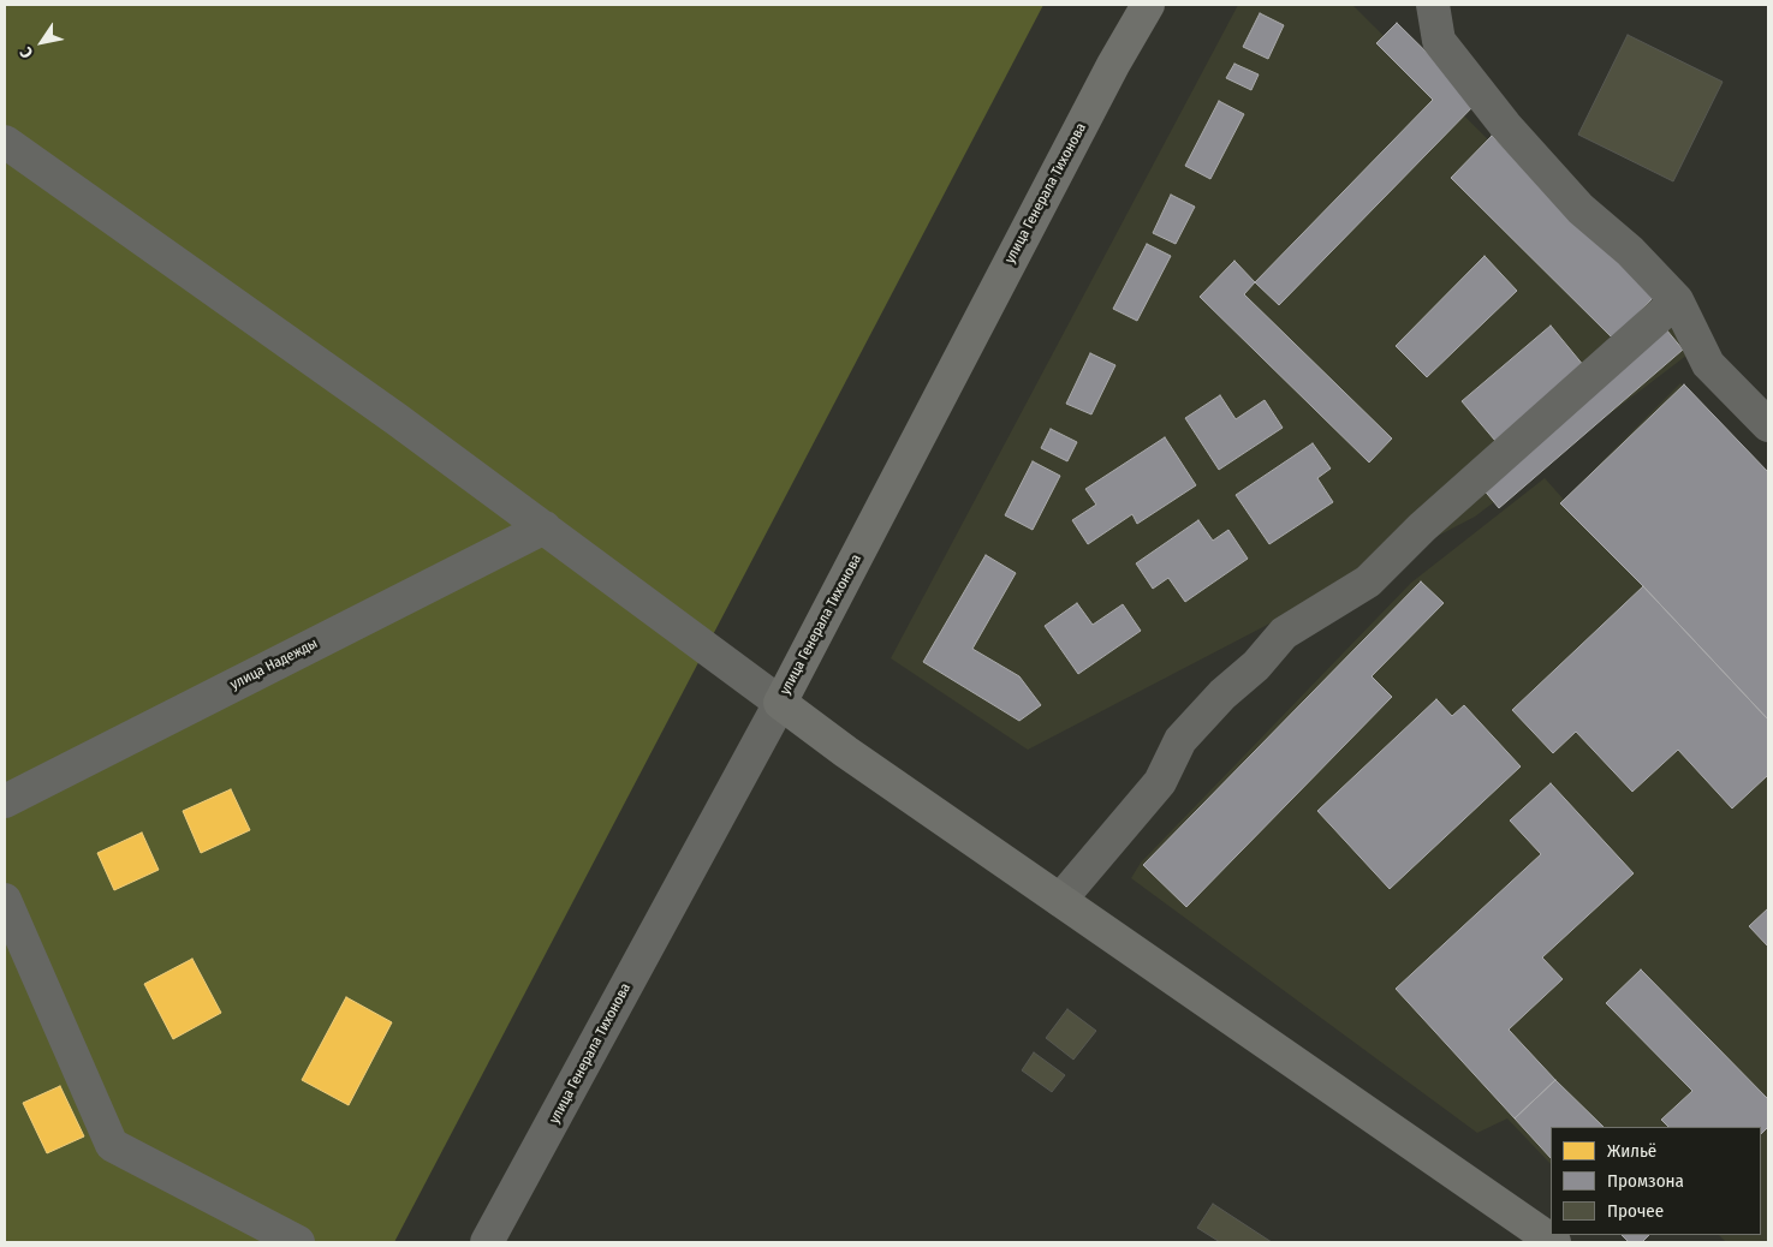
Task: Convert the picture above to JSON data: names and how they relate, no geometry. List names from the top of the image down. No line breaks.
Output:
{"streets":{"main road":["улица Генерала Тихонова"],"street":["улица Надежды"]},"legend":["Жильё","Промзона","Прочее"],"north":"bottom left"}
